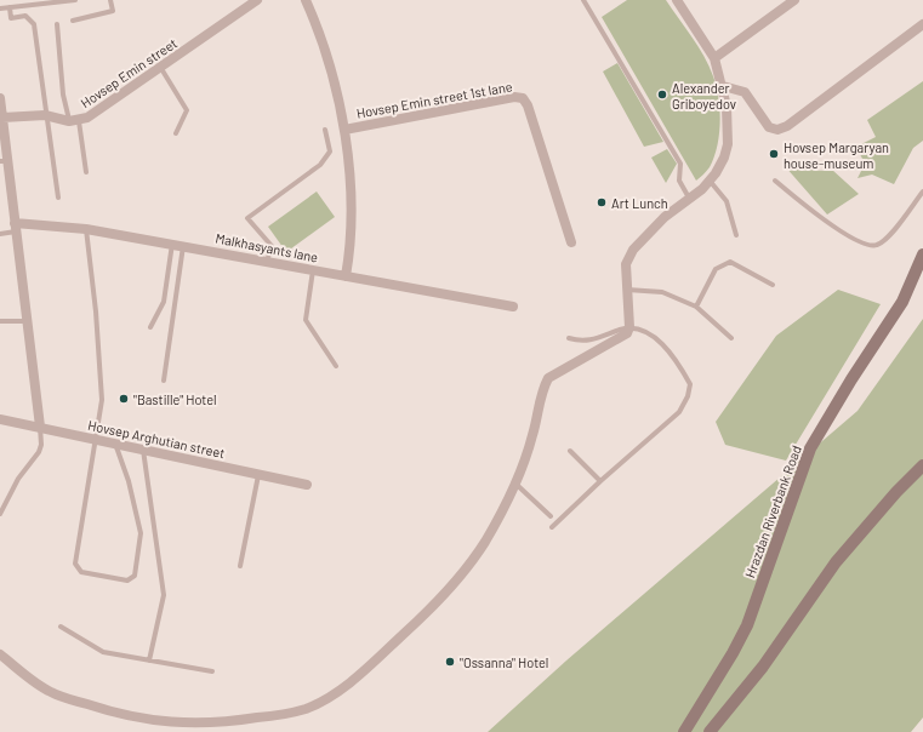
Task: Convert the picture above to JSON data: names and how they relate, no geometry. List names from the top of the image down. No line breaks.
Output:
{"streets":{"street":["Hovsep Emin street","Hovsep Emin street 1st lane","Malkhasyants lane","Hovsep Arghutian street","Hrazdan Riverbank Road"]},"crossings":[["Hovsep Emin street 1st lane","Malkhasyants lane"]],"places":["Alexander Griboyedov","Hovsep Margaryan house-museum","Art Lunch","\"Bastille\" Hotel","\"Ossanna\" Hotel"]}
